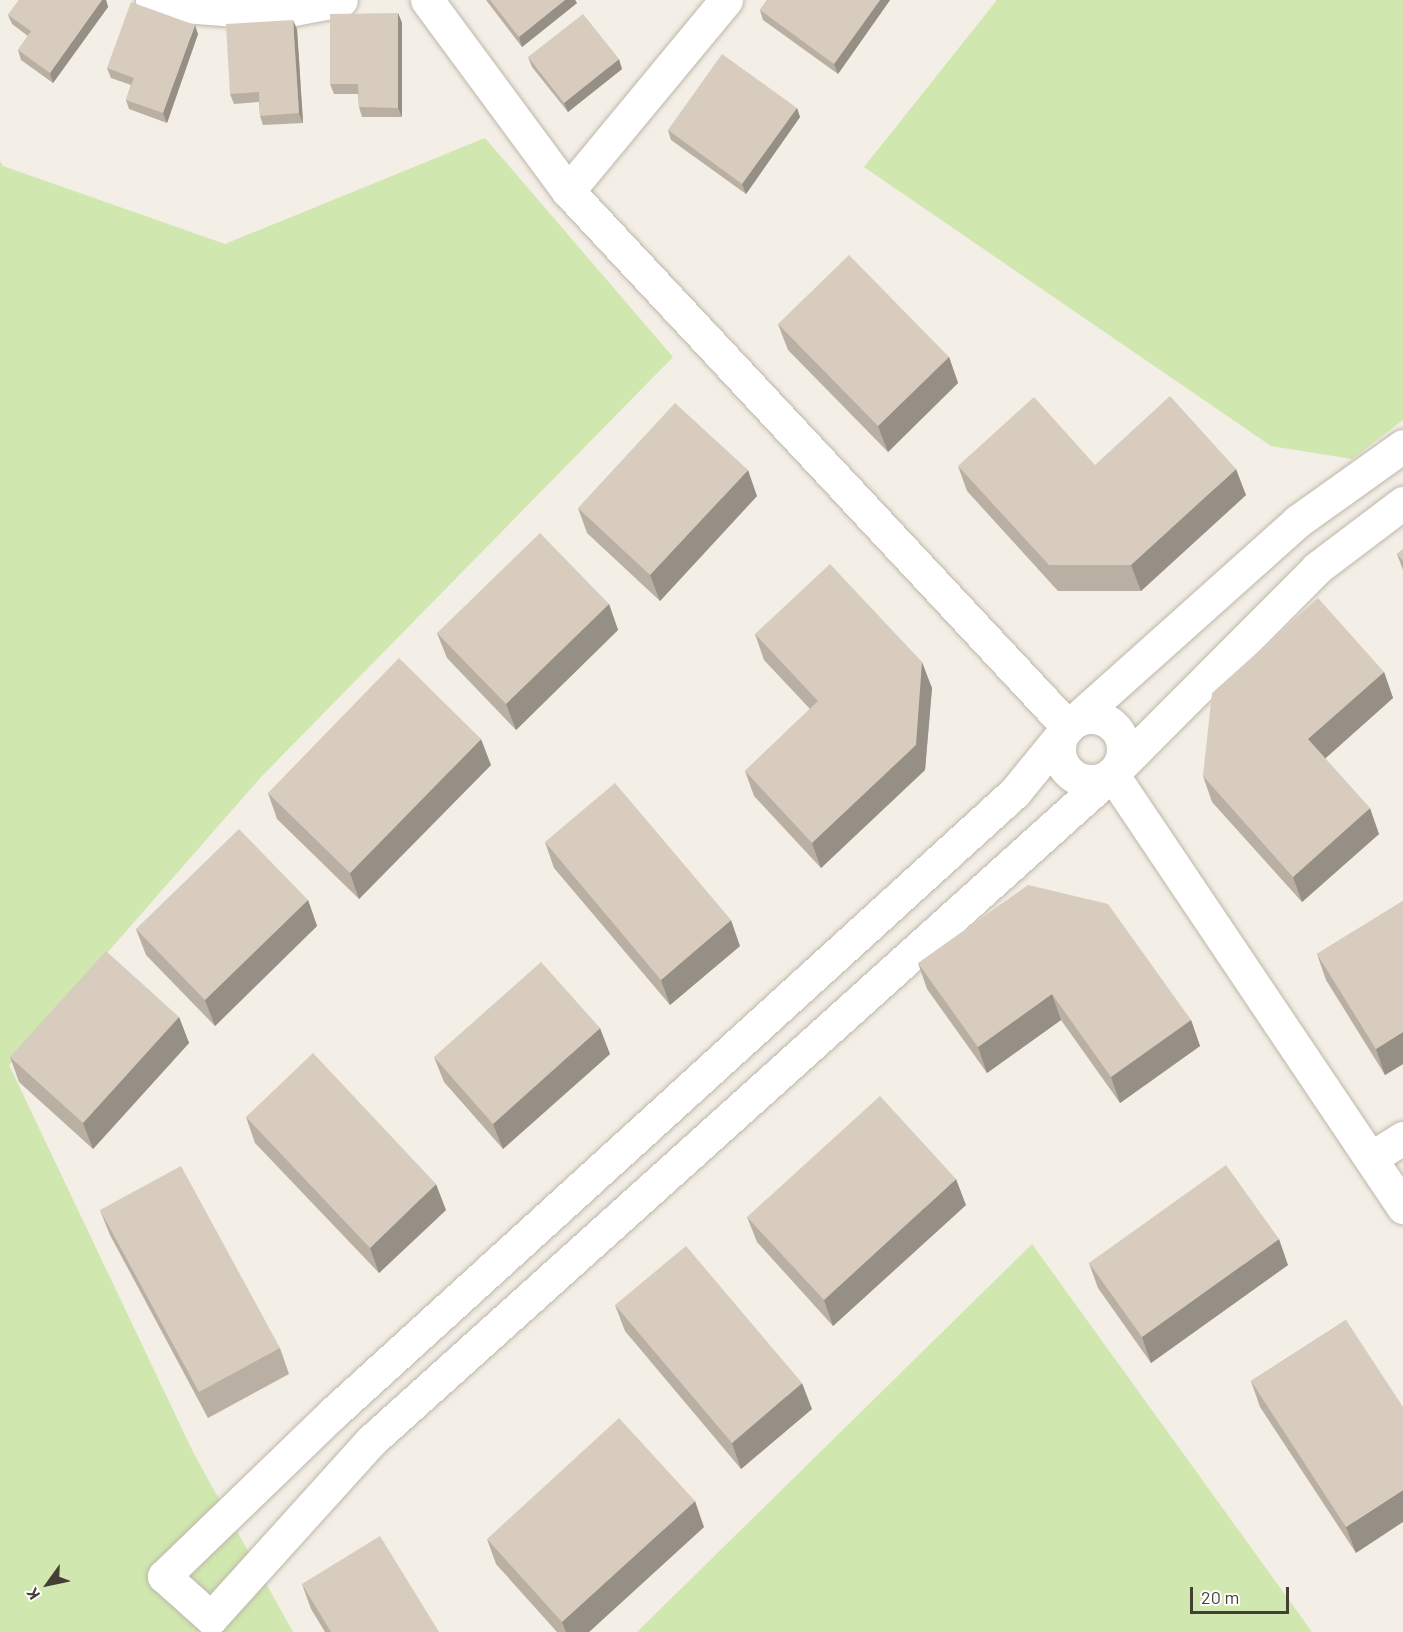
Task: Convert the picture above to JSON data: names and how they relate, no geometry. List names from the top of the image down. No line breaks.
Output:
{"scale_bar":"20 m","north":"bottom left"}
